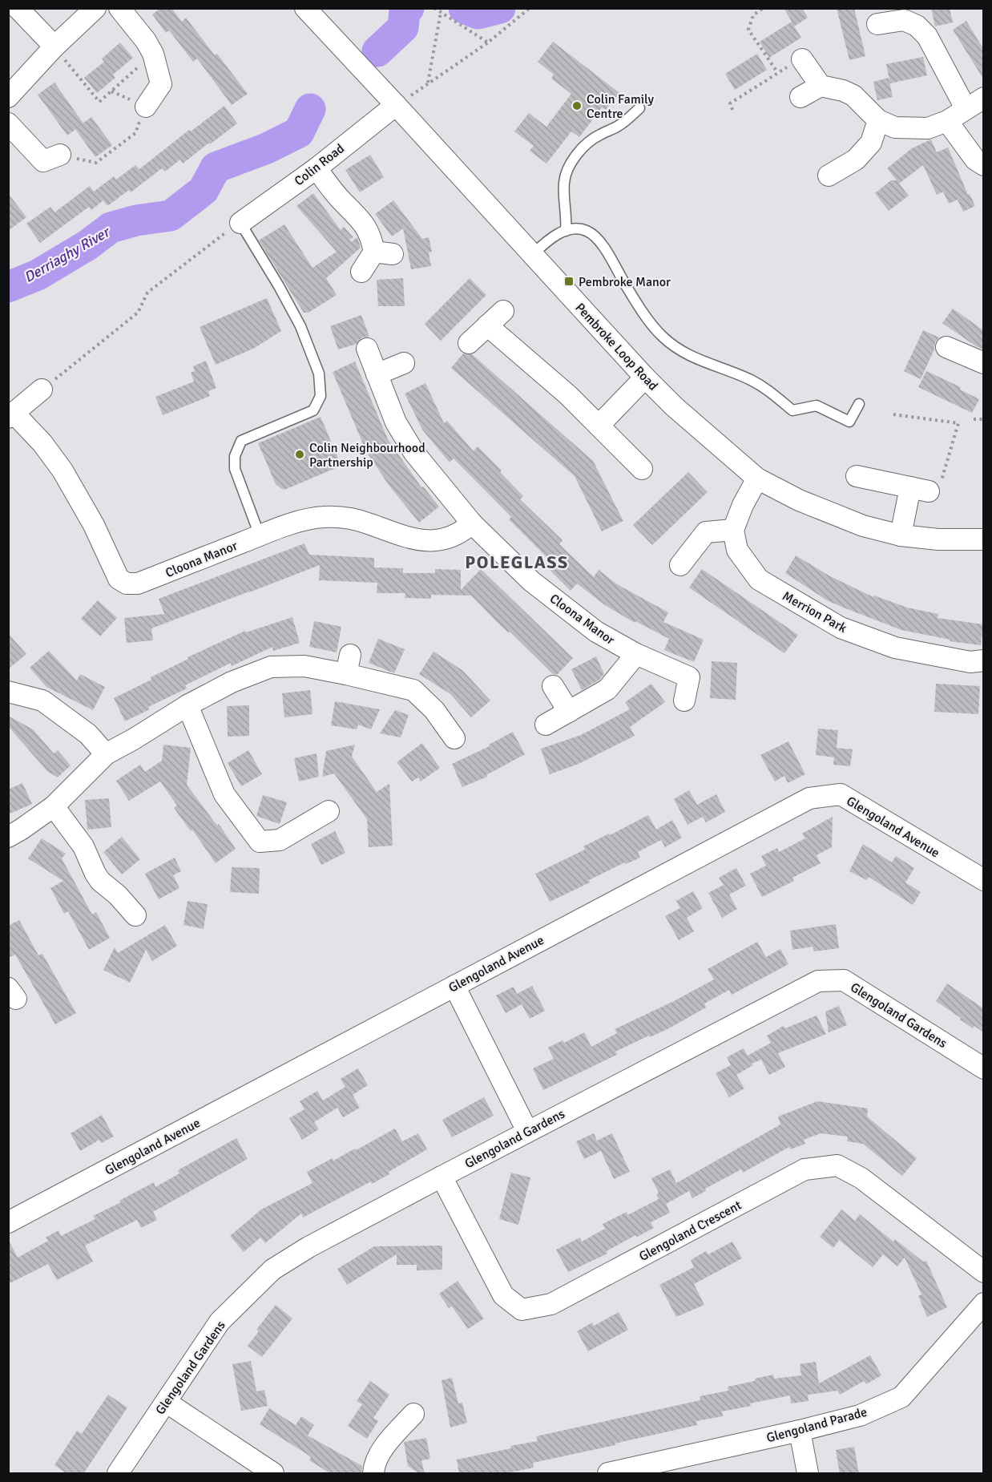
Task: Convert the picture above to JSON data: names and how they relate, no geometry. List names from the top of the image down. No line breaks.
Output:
{"streets":{"street":["Colin Road","Pembroke Loop Road","Cloona Manor","Merrion Park","Glengoland Avenue","Glengoland Gardens","Glengoland Crescent","Glengoland Parade"]},"crossings":[["Colin Road","Pembroke Loop Road"],["Glengoland Gardens","Glengoland Crescent"]],"districts":["POLEGLASS"],"water":["Derriaghy River"],"places":{"other":["Colin Family Centre","Colin Neighbourhood Partnership"],"transit":["Pembroke Manor"]}}
